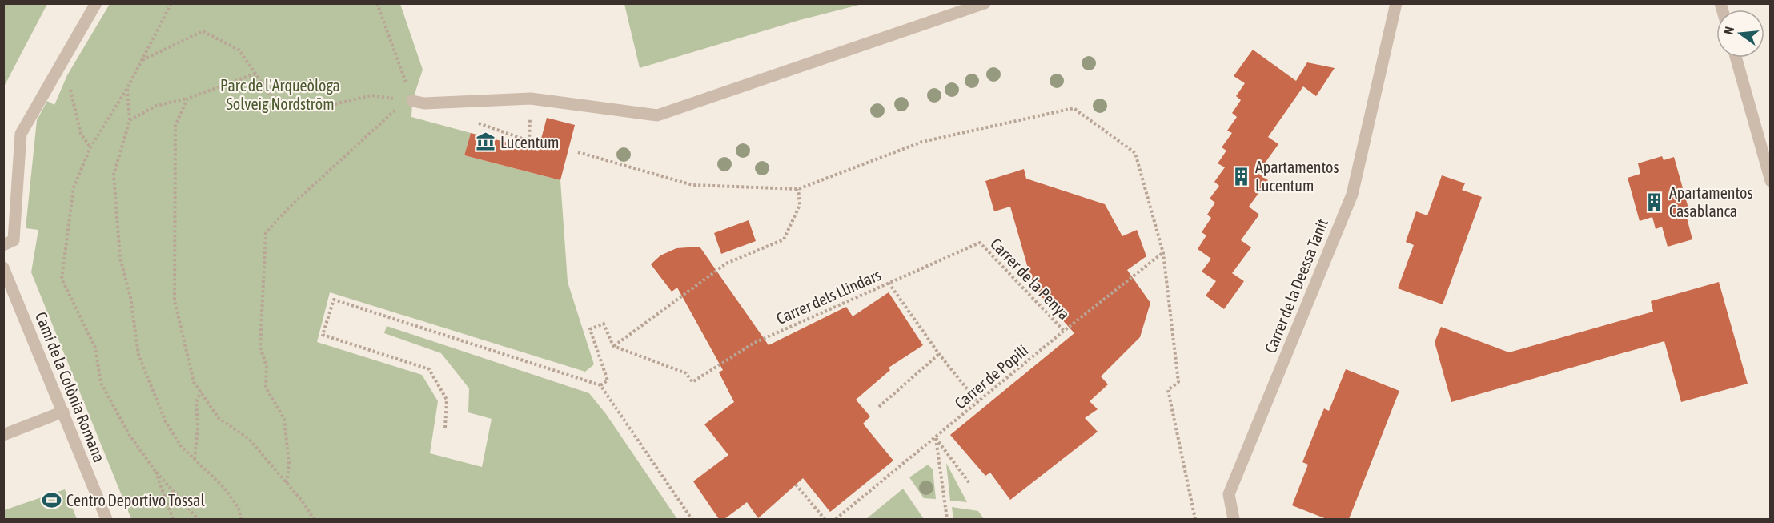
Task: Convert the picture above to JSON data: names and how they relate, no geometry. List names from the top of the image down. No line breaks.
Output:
{"streets":{"street":["Carrer de la Deessa Tanit","Camí de la Colònia Romana"],"path":["Carrer de la Penya","Carrer dels Llindars","Carrer de Popili"]},"crossings":[["Carrer de la Penya","Carrer dels Llindars"],["Carrer de la Penya","Carrer de Popili"]],"parks":["Parc de l'Arqueòloga Solveig Nordström"],"places":{"museum":["Lucentum"],"building":["Apartamentos Lucentum","Apartamentos Casablanca"],"sports":["Centro Deportivo Tossal"]},"north":"left"}
